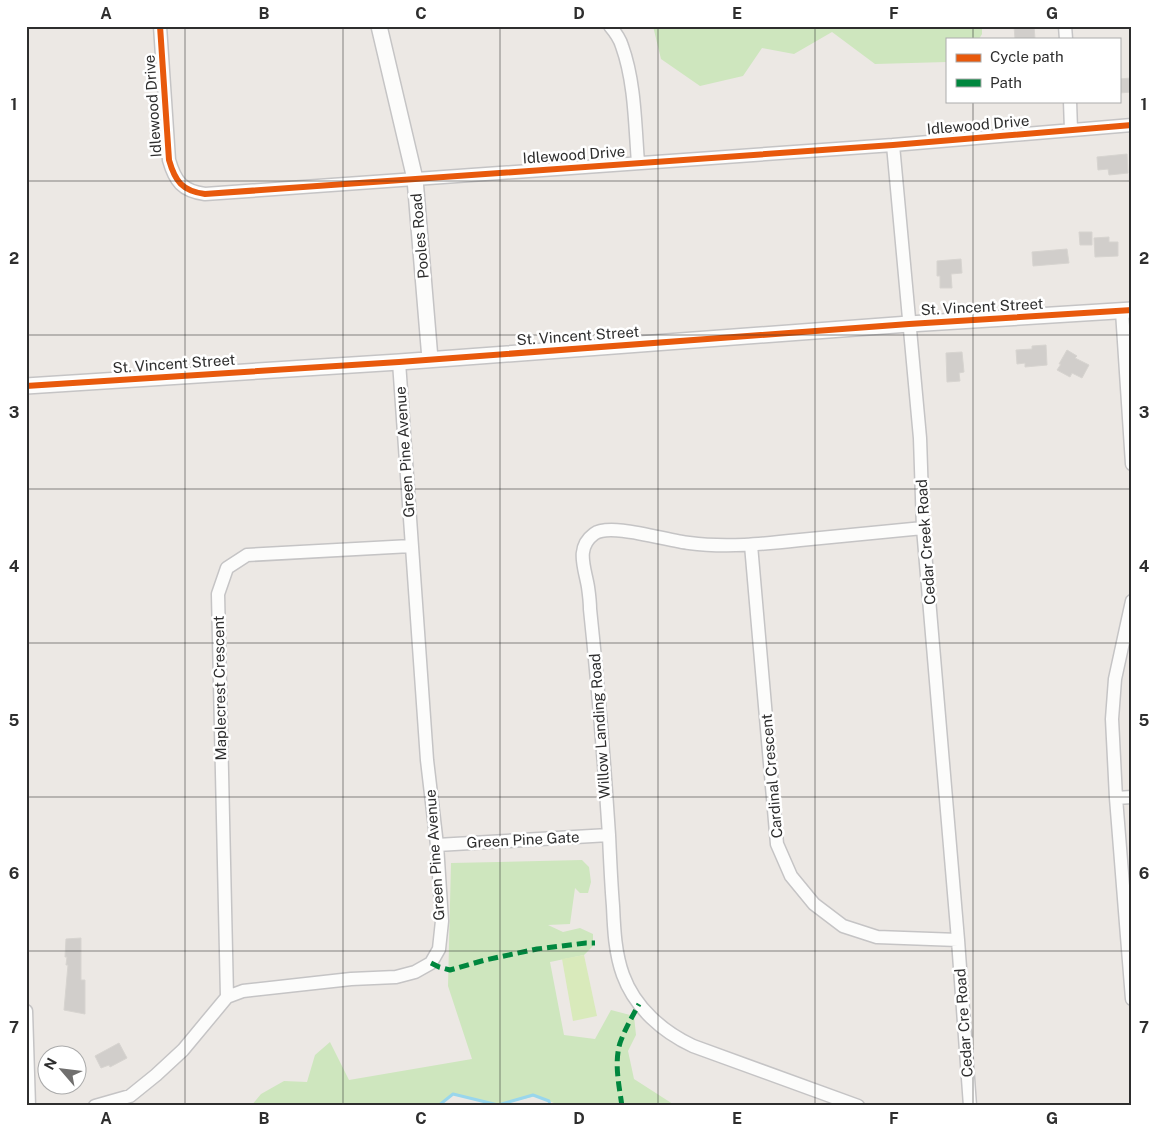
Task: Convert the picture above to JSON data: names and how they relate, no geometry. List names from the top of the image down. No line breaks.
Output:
{"streets":{"street":["Idlewood Drive","Pooles Road","St. Vincent Street","Green Pine Avenue","Cedar Creek Road","Maplecrest Crescent","Willow Landing Road","Cardinal Crescent","Green Pine Gate","Cedar Cre Road"]},"crossings":[["Idlewood Drive","Pooles Road"],["Idlewood Drive","Cedar Creek Road"],["Pooles Road","St. Vincent Street"],["St. Vincent Street","Green Pine Avenue"],["St. Vincent Street","Cedar Creek Road"],["Green Pine Avenue","Maplecrest Crescent"],["Green Pine Avenue","Green Pine Gate"],["Cedar Creek Road","Willow Landing Road"],["Cedar Creek Road","Cardinal Crescent"],["Cedar Creek Road","Cedar Cre Road"],["Willow Landing Road","Cardinal Crescent"],["Willow Landing Road","Green Pine Gate"],["Cardinal Crescent","Cedar Cre Road"]],"legend":["Cycle path","Path"],"north":"top left","grid":{"columns":["A","B","C","D","E","F","G"],"rows":["1","2","3","4","5","6","7"]}}
